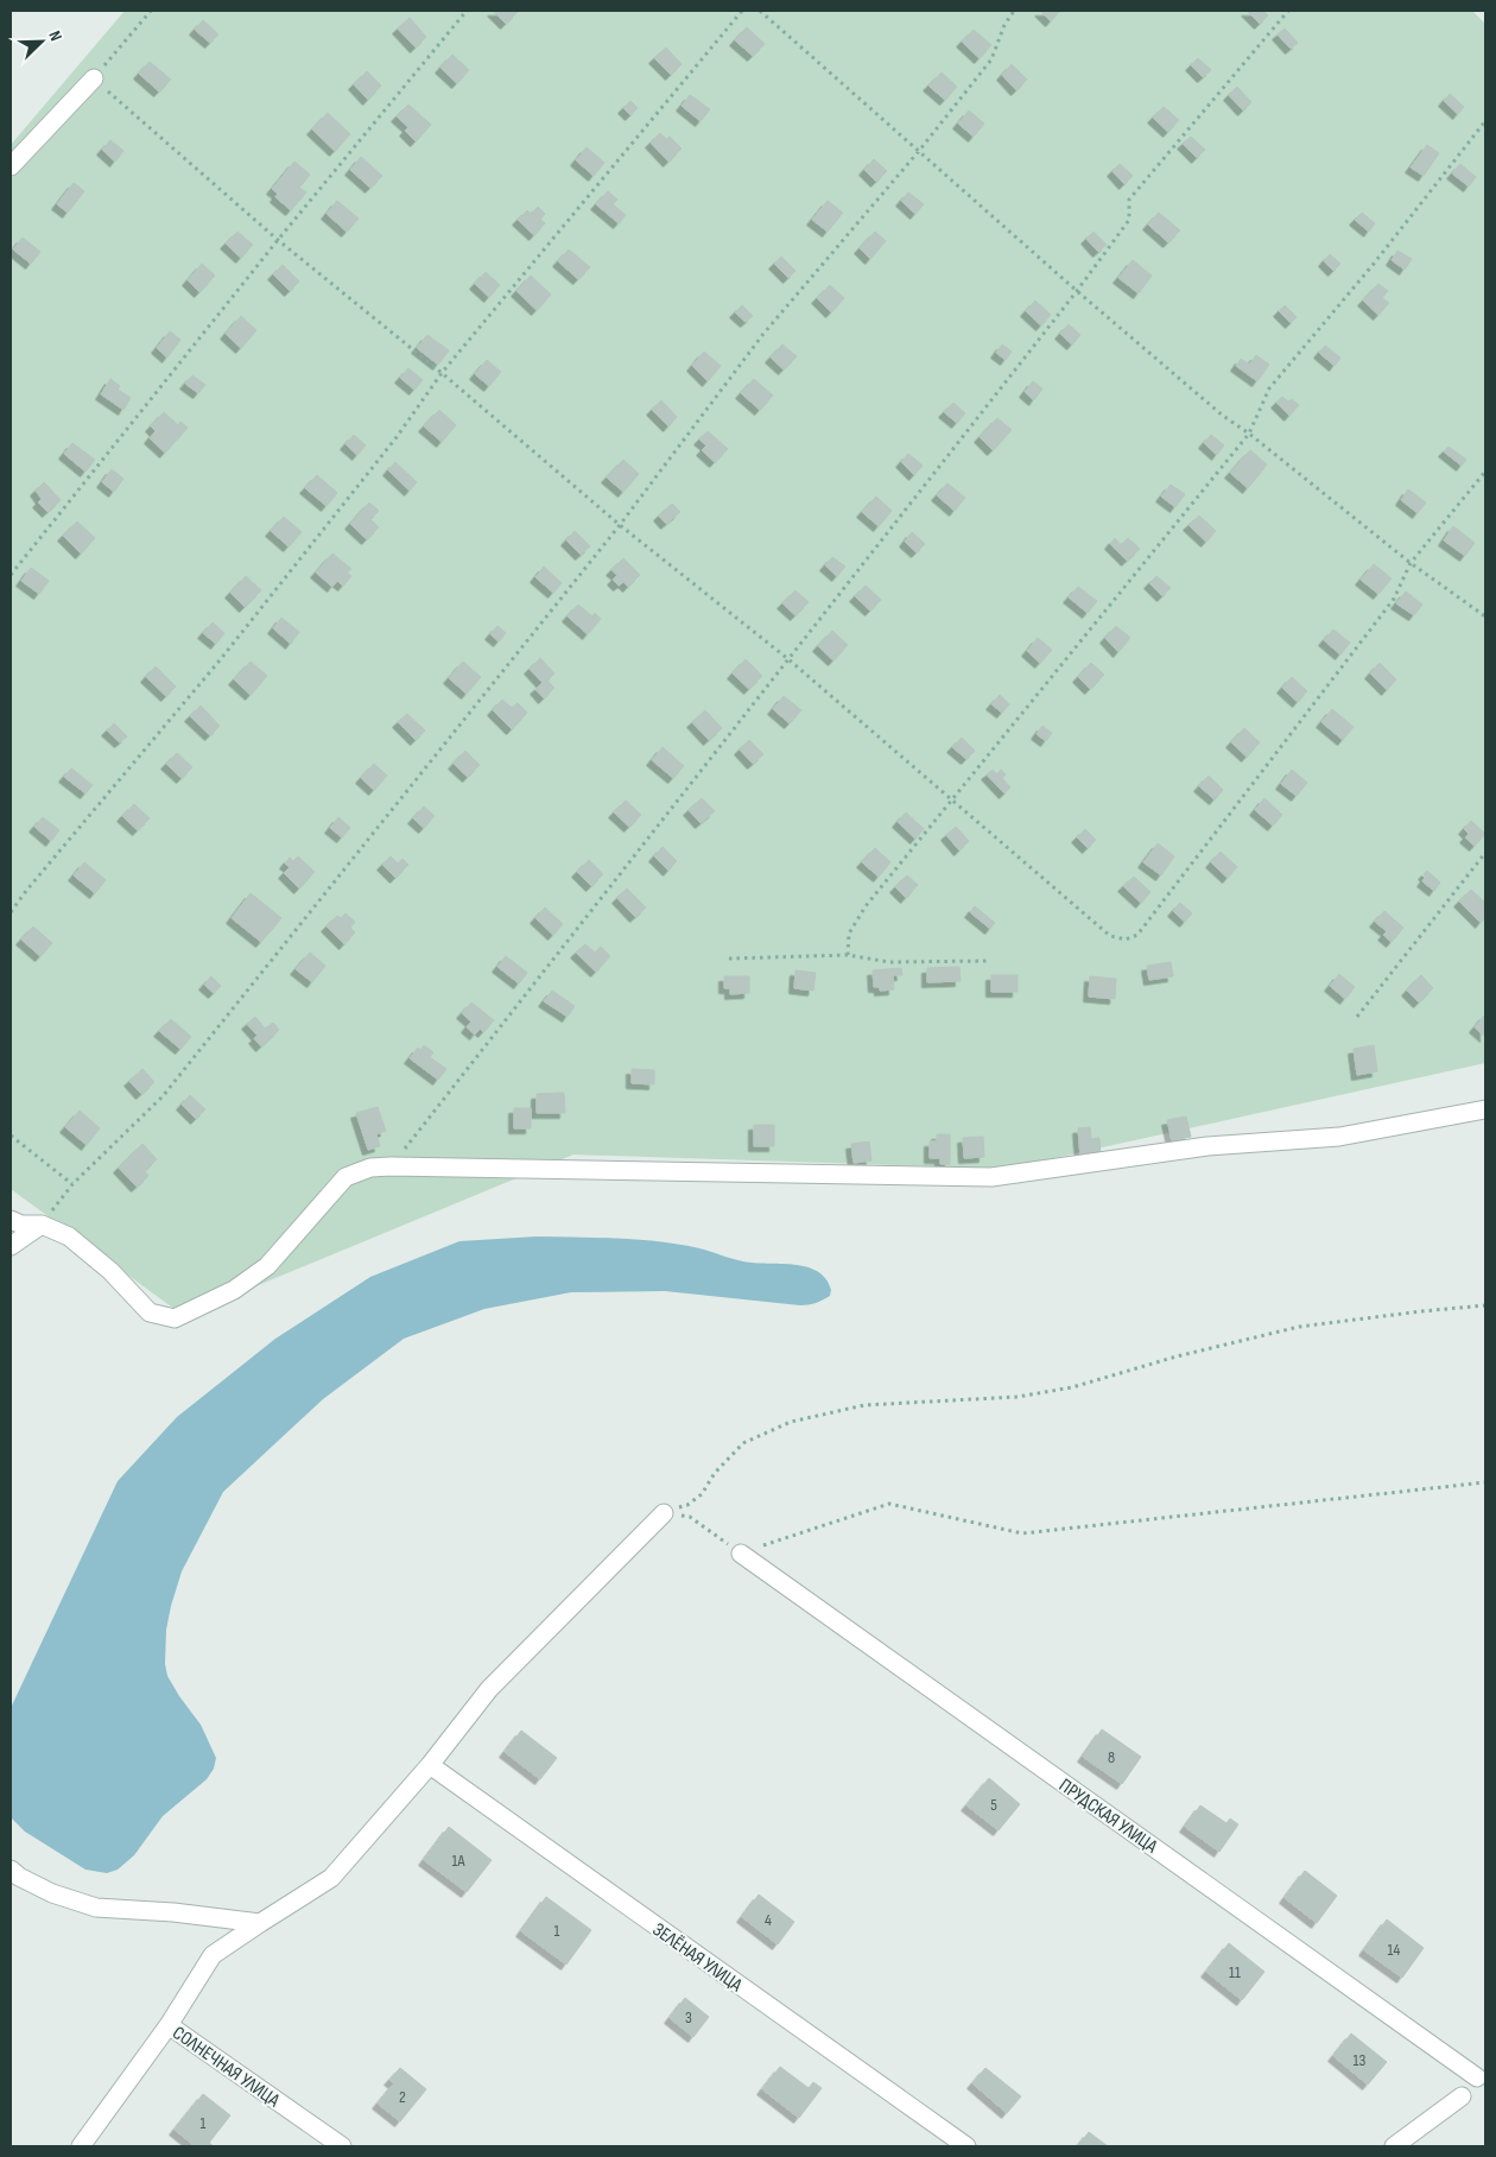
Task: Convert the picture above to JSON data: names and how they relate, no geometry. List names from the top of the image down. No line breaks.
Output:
{"streets":{"street":["ПРУДСКАЯ УЛИЦА","ЗЕЛЁНАЯ УЛИЦА","СОЛНЕЧНАЯ УЛИЦА"]},"crossings":[["ЗЕЛЁНАЯ УЛИЦА","СОЛНЕЧНАЯ УЛИЦА"]],"house_numbers":["8","5","1А","4","1","14","11","3","13","2","1"],"north":"top right"}
